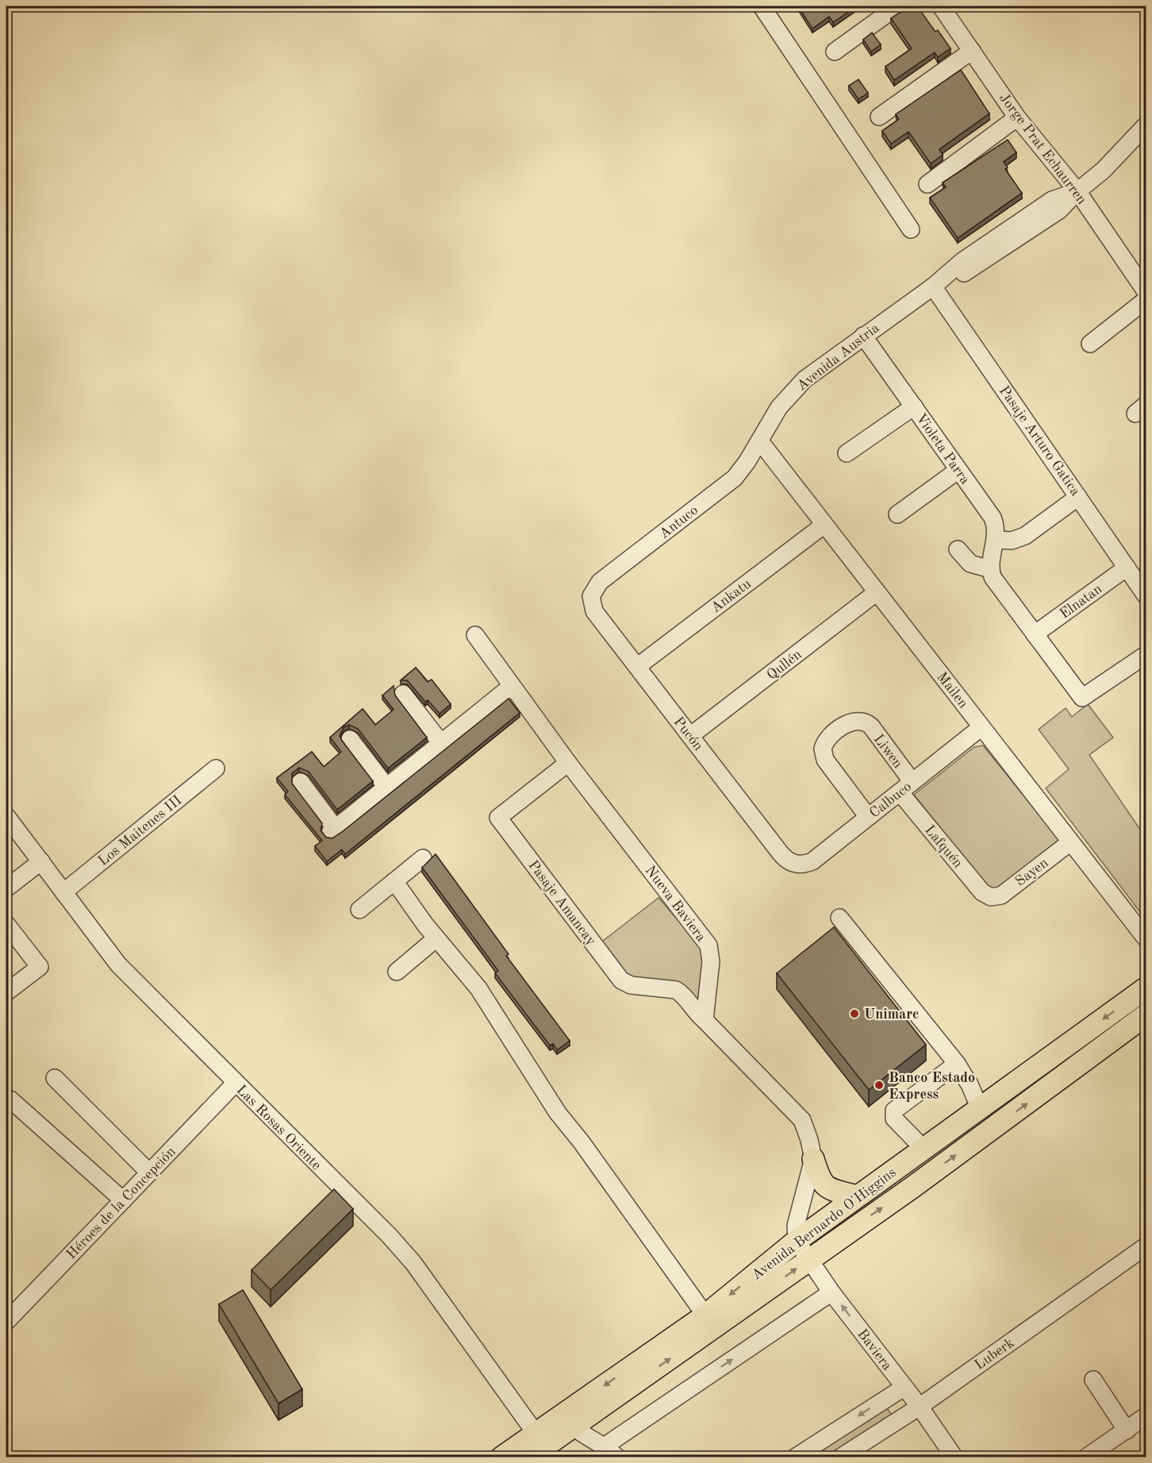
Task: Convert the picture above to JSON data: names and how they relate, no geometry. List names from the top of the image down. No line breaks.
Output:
{"streets":{"main road":["Avenida Bernardo O'Higgins"],"street":["Jorge Prat Echaurren","Avenida Austria","Pasaje Arturo Gatica","Violeta Parra","Antuco","Ankatu","Elnatan","Qullén","Mailen","Pucón","Liwen","Calbuco","Los Maitenes III","Lafquén","Sayen","Pasaje Amancay","Nueva Baviera","Las Rosas Oriente","Héroes de la Concepción","Baviera","Luberk"]},"crossings":[["Jorge Prat Echaurren","Avenida Austria"],["Avenida Austria","Pasaje Arturo Gatica"],["Avenida Austria","Violeta Parra"],["Avenida Austria","Antuco"],["Avenida Austria","Mailen"],["Pasaje Arturo Gatica","Elnatan"],["Antuco","Mailen"],["Antuco","Pucón"],["Ankatu","Mailen"],["Ankatu","Pucón"],["Qullén","Mailen"],["Qullén","Pucón"],["Mailen","Calbuco"],["Mailen","Sayen"],["Pucón","Calbuco"],["Liwen","Calbuco"],["Liwen","Lafquén"],["Calbuco","Lafquén"],["Los Maitenes III","Las Rosas Oriente"],["Lafquén","Sayen"],["Pasaje Amancay","Nueva Baviera"],["Las Rosas Oriente","Héroes de la Concepción"],["Las Rosas Oriente","Avenida Bernardo O'Higgins"],["Avenida Bernardo O'Higgins","Baviera"],["Baviera","Luberk"]],"one_way":["Baviera"],"places":["Unimarc","Banco Estado Express"]}
